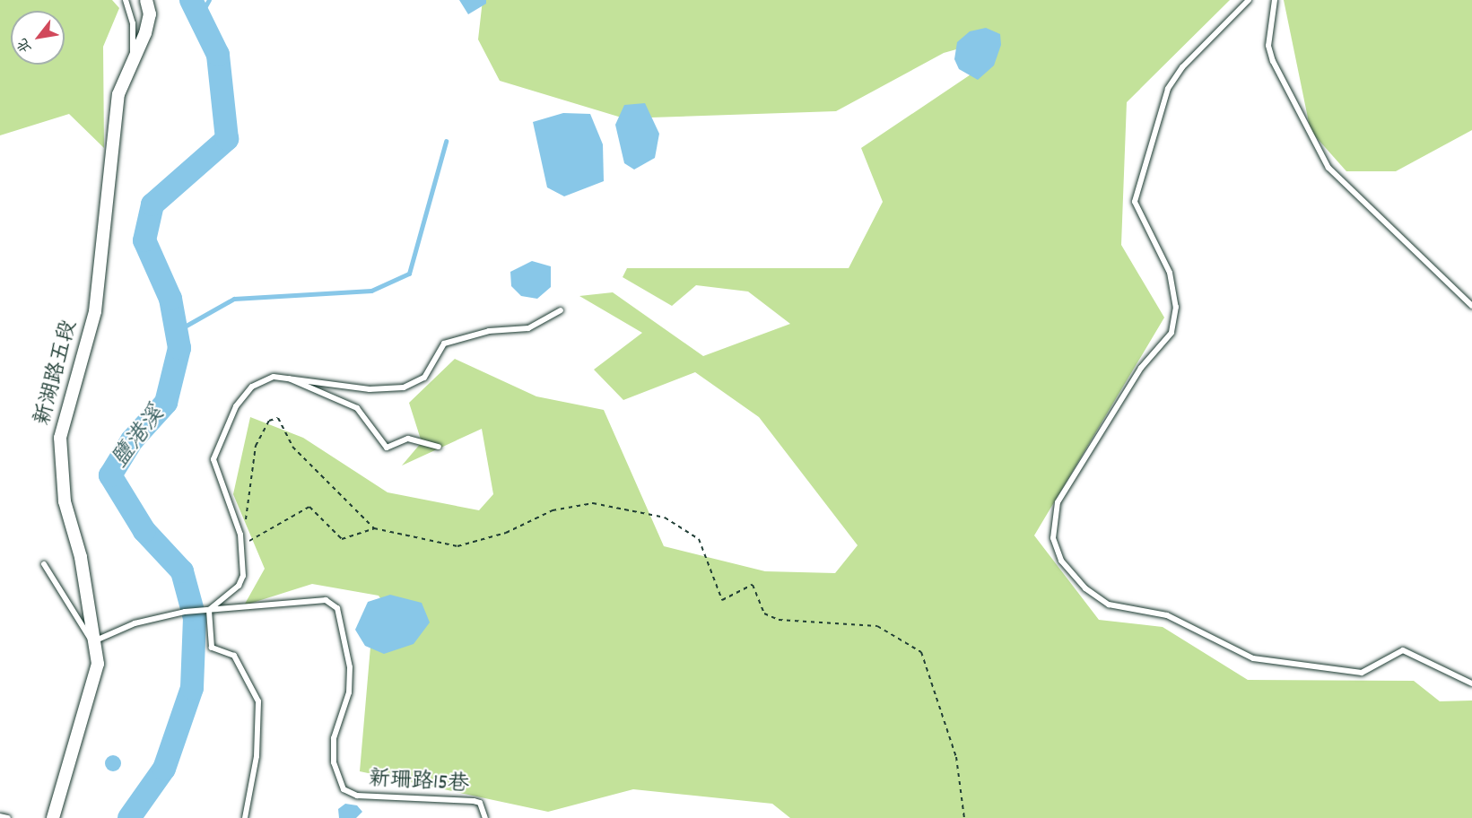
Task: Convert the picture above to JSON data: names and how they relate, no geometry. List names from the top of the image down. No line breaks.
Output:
{"streets":{"street":["新湖路五段"],"lane":["新珊路15巷"]},"crossings":[["新湖路五段","新珊路15巷"]],"water":["鹽港溪"],"north":"bottom left"}
